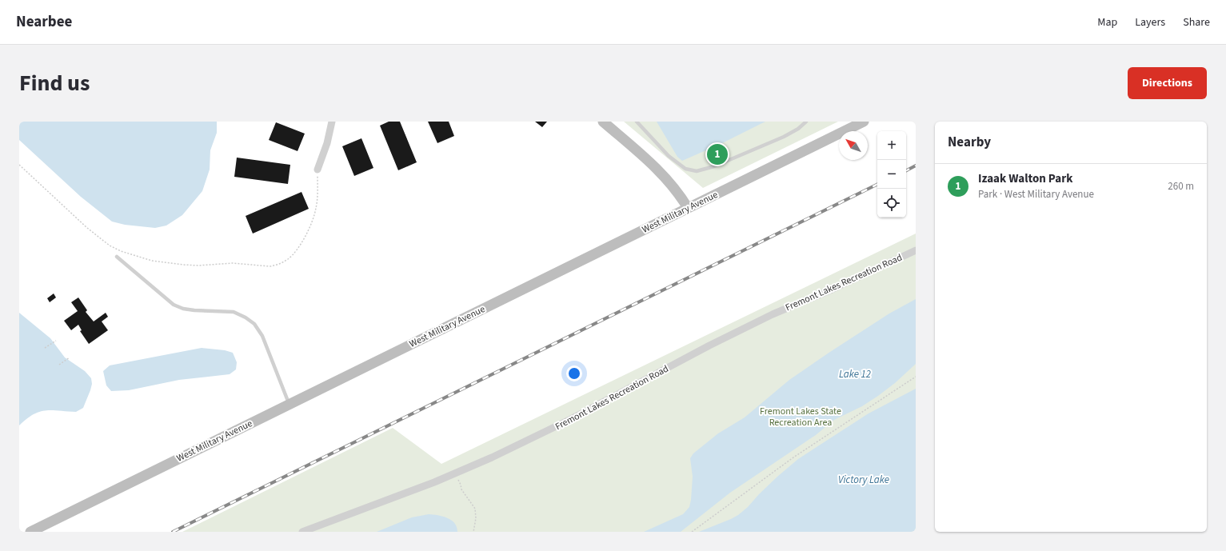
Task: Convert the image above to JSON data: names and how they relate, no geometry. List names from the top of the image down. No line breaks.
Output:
{"streets":{"street":["West Military Avenue","Fremont Lakes Recreation Road"]},"water":["Lake 12","Victory Lake"],"parks":["Fremont Lakes State Recreation Area"],"north":"top left","page":{"header":"Nearbee","nav":["Map","Layers","Share"],"title":"Find us","buttons":"Directions","heading":"Nearby","map_buttons":["+","−"],"pins":"1","list":[{"mark":"1","name":"Izaak Walton Park","note":"Park · West Military Avenue","value":"260 m"}]}}
